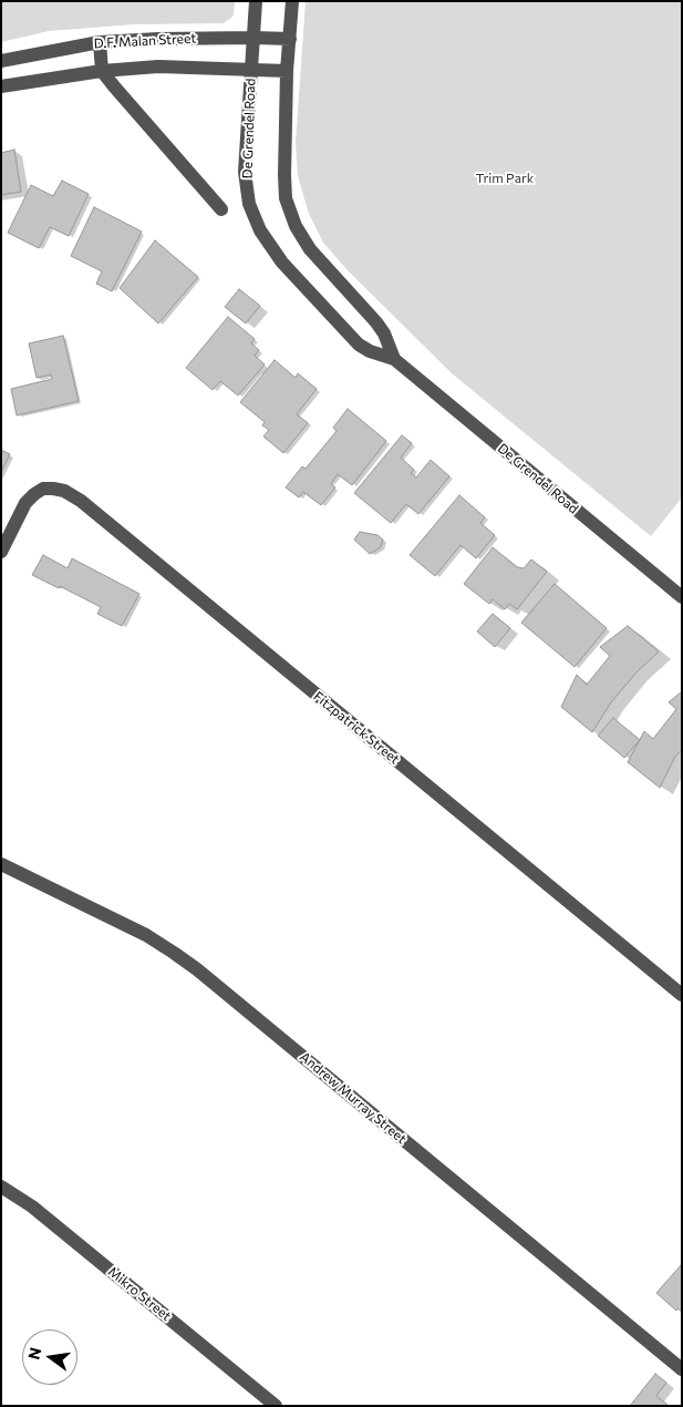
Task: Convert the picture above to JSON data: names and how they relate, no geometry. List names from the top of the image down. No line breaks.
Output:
{"streets":{"street":["D.F. Malan Street","De Grendel Road","Fitzpatrick Street","Andrew Murray Street","Mikro Street"]},"crossings":[["D.F. Malan Street","De Grendel Road"]],"parks":["Trim Park"],"north":"left"}
